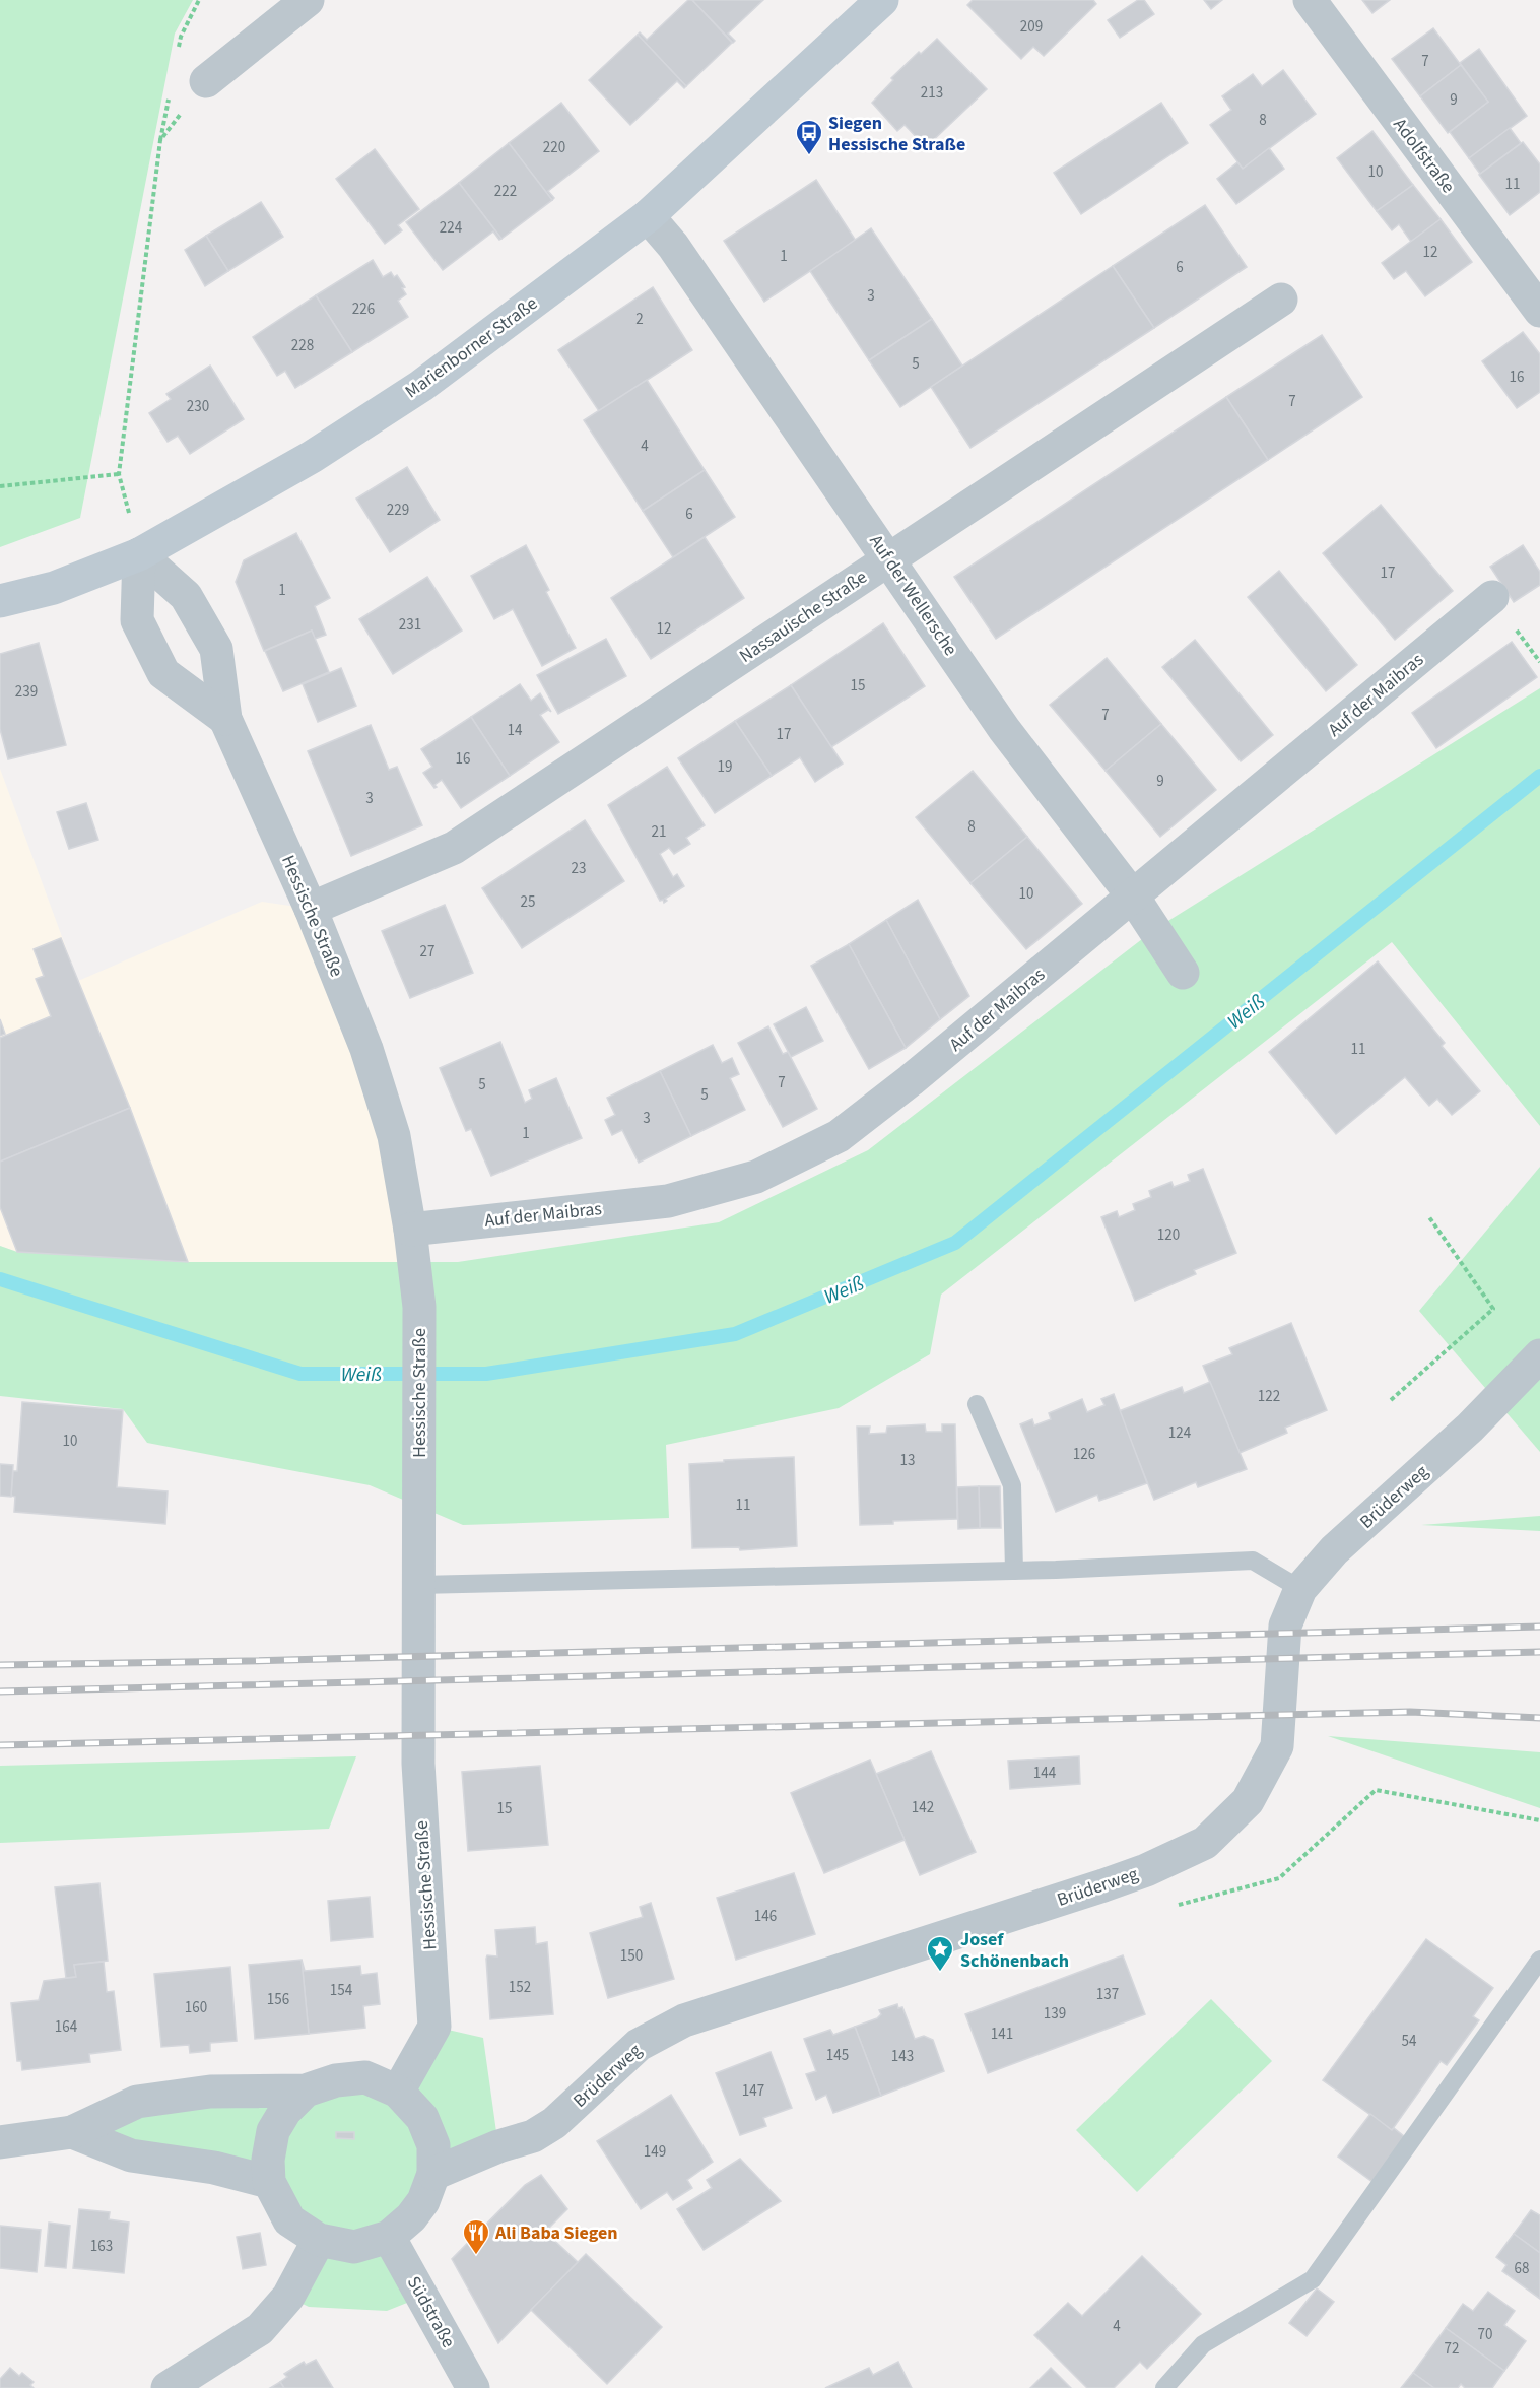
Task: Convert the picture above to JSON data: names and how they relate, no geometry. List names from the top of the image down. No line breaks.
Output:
{"streets":{"main road":["Marienborner Straße"],"street":["Adolfstraße","Auf der Wellersche","Nassauische Straße","Auf der Maibras","Hessische Straße","Brüderweg","Südstraße"]},"crossings":[["Marienborner Straße","Auf der Wellersche"],["Marienborner Straße","Hessische Straße"],["Auf der Wellersche","Nassauische Straße"],["Auf der Wellersche","Auf der Maibras"],["Nassauische Straße","Hessische Straße"],["Auf der Maibras","Hessische Straße"],["Hessische Straße","Brüderweg"],["Hessische Straße","Südstraße"],["Brüderweg","Südstraße"]],"water":["Weiß"],"places":{"bus stop":["Siegen Hessische Straße"],"place":["Josef Schönenbach"],"restaurant":["Ali Baba Siegen"]},"house_numbers":["209","7","213","9","8","220","10","11","222","224","12","1","6","3","226","2","228","5","16","7","230","4","229","6","17","1","231","12","15","239","7","14","17","16","19","9","3","8","21","23","10","25","27","11","7","5","5","3","1","120","122","124","10","126","13","11","144","142","15","146","150","152","154","137","156","160","139","164","141","54","145","143","147","149","163","68","4","70","72"]}
